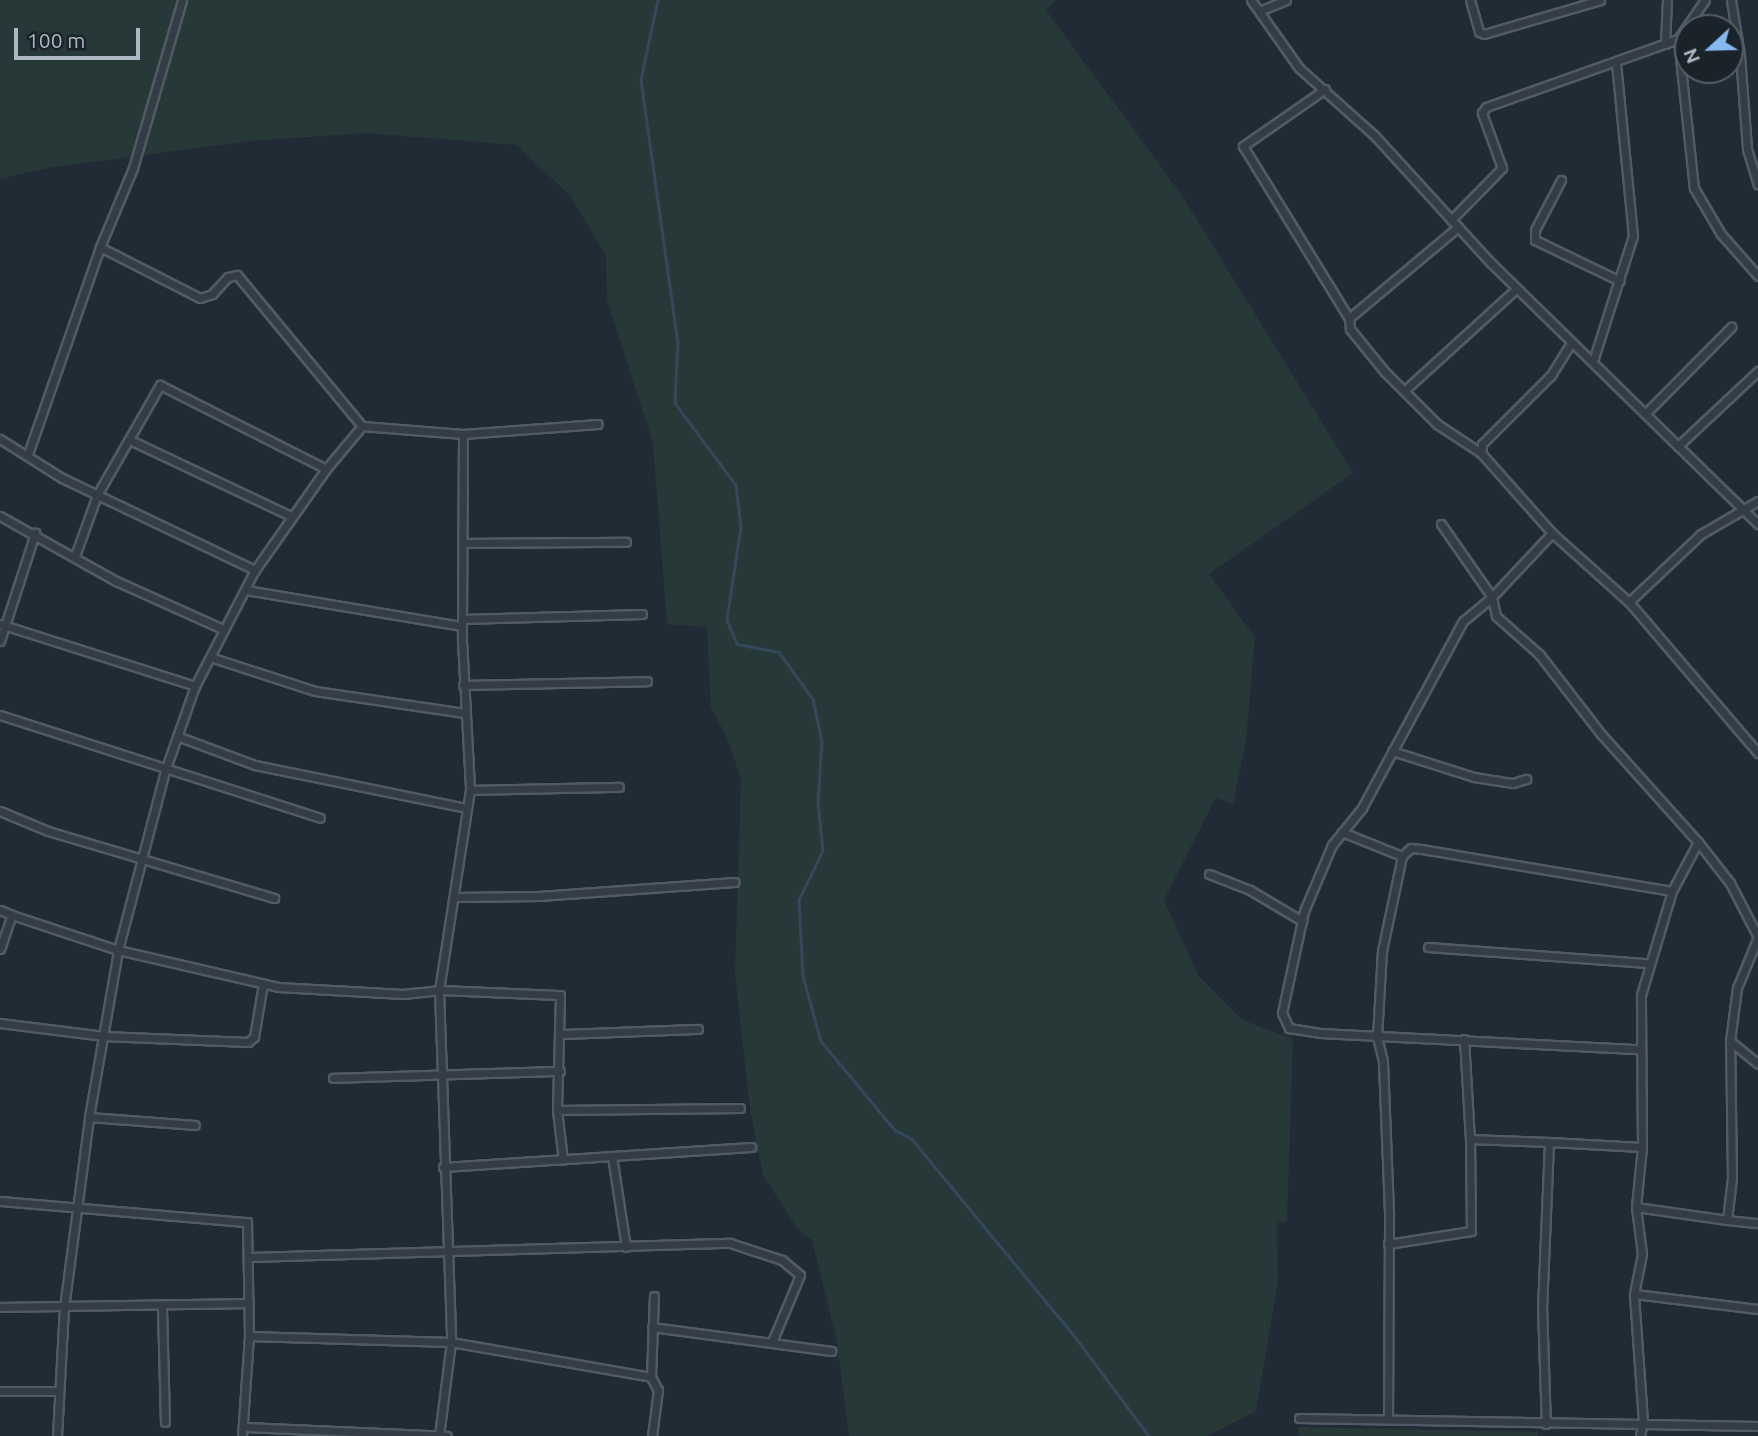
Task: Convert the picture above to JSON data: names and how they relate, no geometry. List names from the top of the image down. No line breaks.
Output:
{"scale_bar":"100 m","north":"left"}
